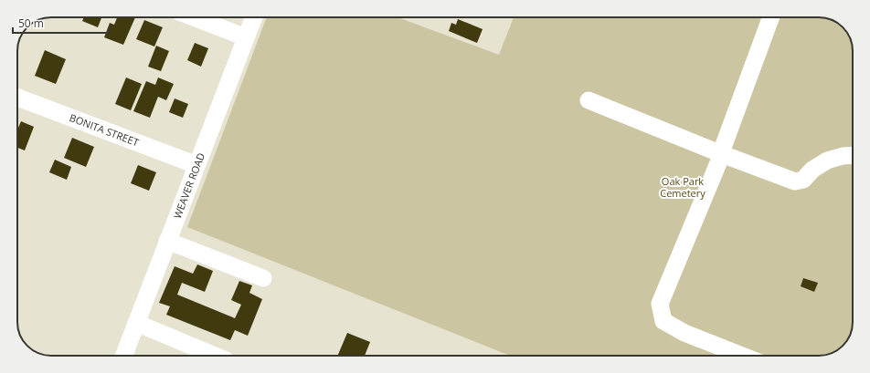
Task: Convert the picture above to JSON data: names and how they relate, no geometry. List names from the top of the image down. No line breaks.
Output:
{"streets":{"street":["BONITA STREET","WEAVER ROAD"]},"crossings":[["BONITA STREET","WEAVER ROAD"]],"parks":["Oak Park Cemetery"],"scale_bar":"50 m"}
